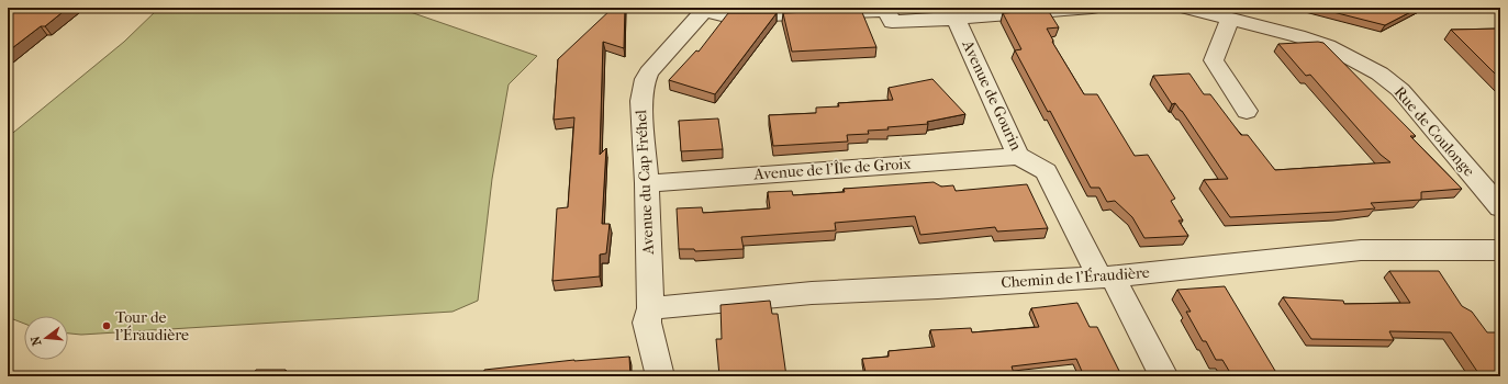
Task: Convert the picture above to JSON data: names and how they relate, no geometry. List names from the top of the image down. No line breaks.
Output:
{"streets":{"street":["Avenue de Gourin","Rue de Coulonge","Avenue de l'Île de Groix","Avenue du Cap Fréhel","Chemin de l'Éraudière"]},"crossings":[["Avenue de Gourin","Avenue de l'Île de Groix"],["Avenue de Gourin","Avenue du Cap Fréhel"],["Avenue de Gourin","Chemin de l'Éraudière"],["Avenue de l'Île de Groix","Avenue du Cap Fréhel"],["Avenue du Cap Fréhel","Chemin de l'Éraudière"]],"places":["Tour de l'Éraudière"],"north":"left"}
